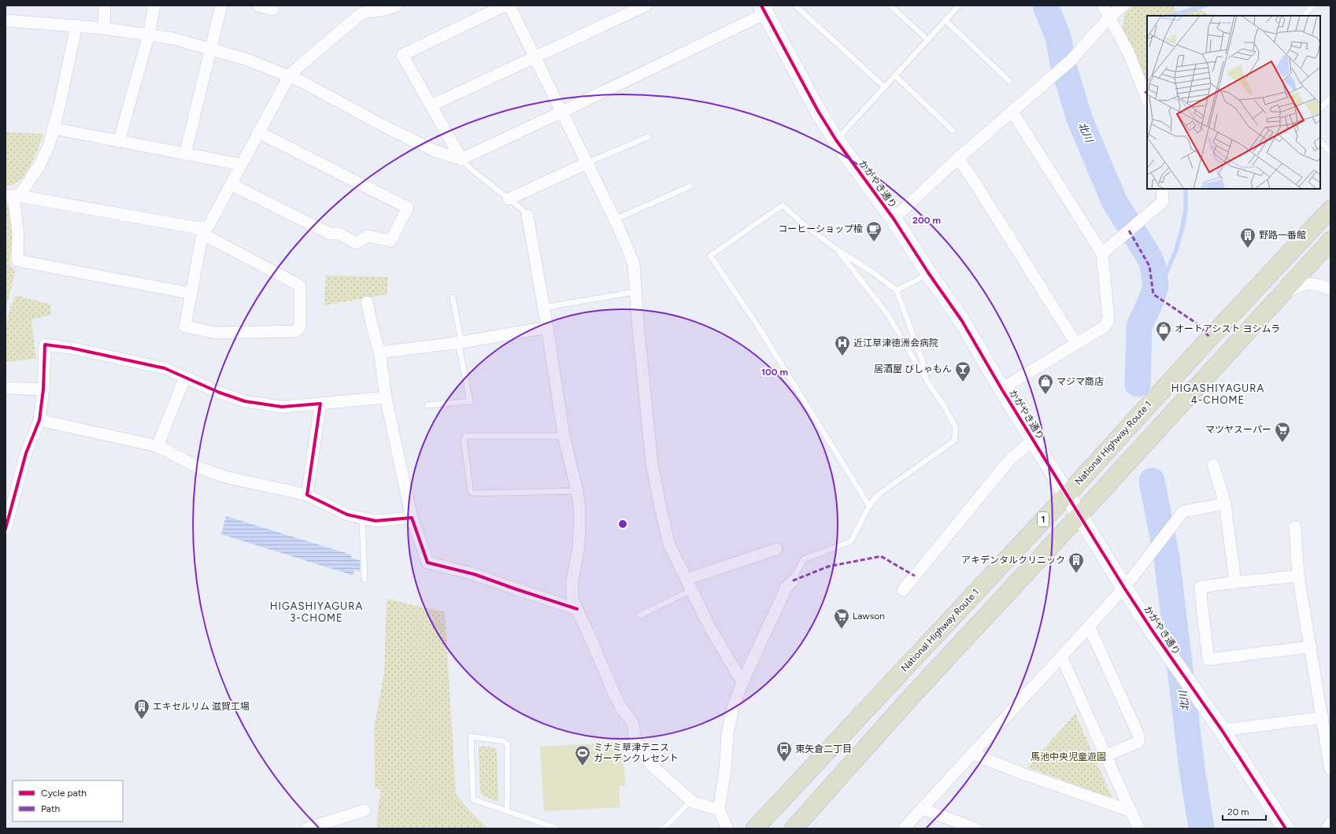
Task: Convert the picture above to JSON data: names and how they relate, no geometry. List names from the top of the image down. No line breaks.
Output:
{"streets":{"highway":["National Highway Route 1","1"],"street":["かがやき通り"]},"crossings":[["かがやき通り","National Highway Route 1"]],"districts":["HIGASHIYAGURA 4-CHOME","HIGASHIYAGURA 3-CHOME"],"water":["北川"],"parks":["馬池中央児童遊園"],"places":{"cafe":["コーヒーショップ楡"],"building":["野路一番館","アキデンタルクリニック","エキセルリム 滋賀工場"],"shop":["オートアシスト ヨシムラ","マジマ商店"],"hospital":["近江草津徳洲会病院"],"bar":["居酒屋 びしゃもん"],"supermarket":["マツヤスーパー","Lawson"],"bus stop":["東矢倉二丁目"],"sports":["ミナミ草津テニス ガーデンクレセント"]},"legend":["Cycle path","Path"],"scale_bar":"20 m","rings":["200 m","100 m"]}
